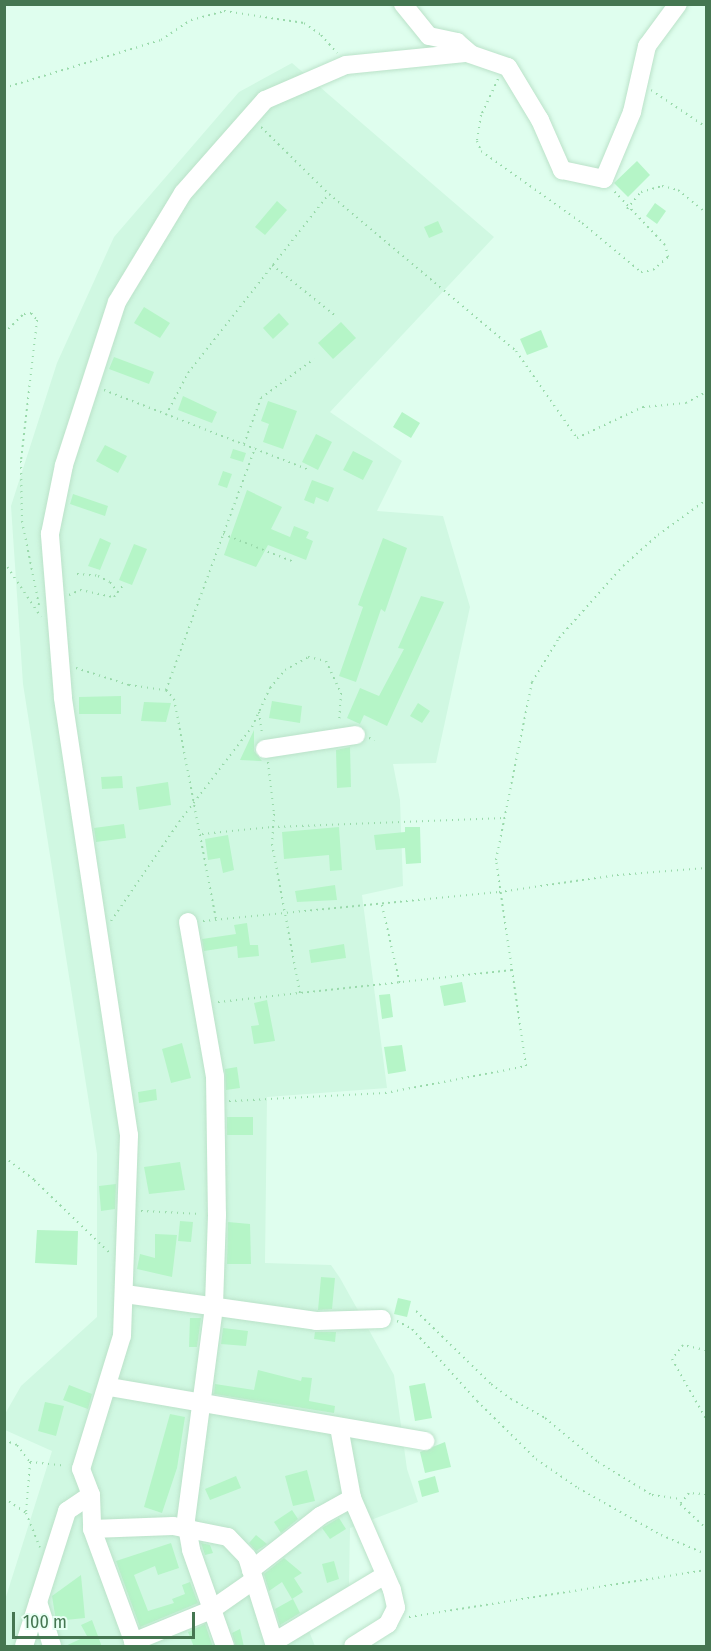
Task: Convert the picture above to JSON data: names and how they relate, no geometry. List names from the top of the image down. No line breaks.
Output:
{"scale_bar":"100 m"}
